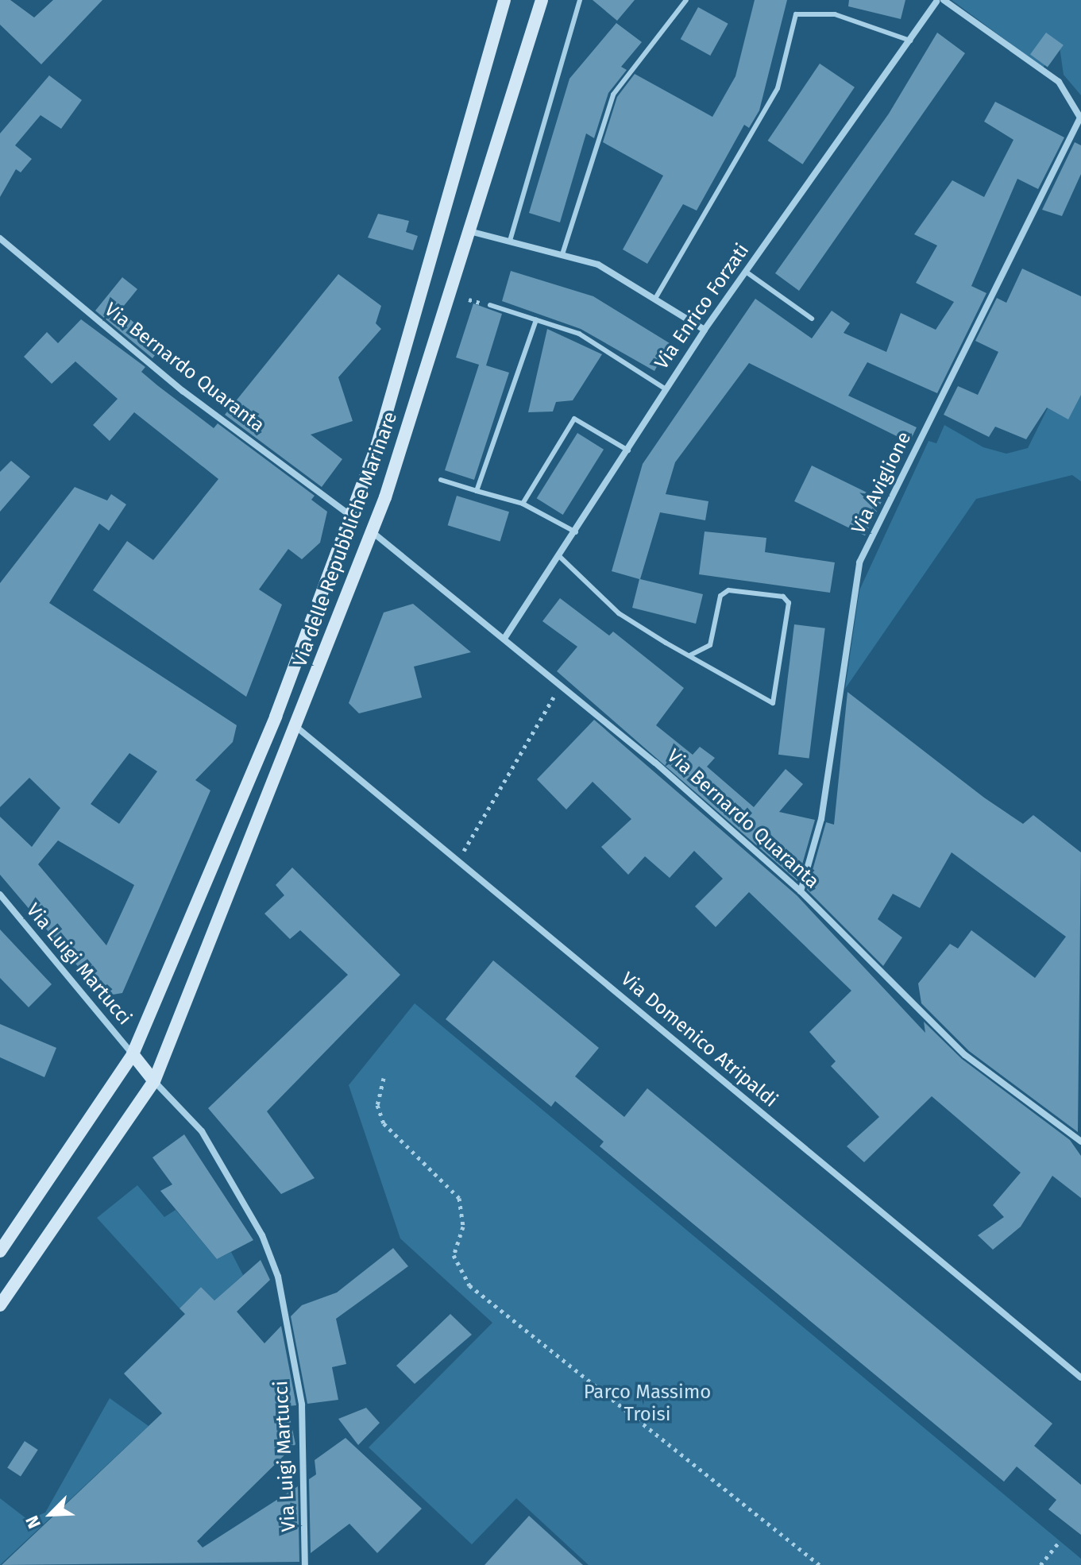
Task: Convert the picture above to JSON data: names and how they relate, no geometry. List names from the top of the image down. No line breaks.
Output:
{"streets":{"main road":["Via delle Repubbliche Marinare"],"street":["Via Enrico Forzati","Via Bernardo Quaranta","Via Aviglione","Via Luigi Martucci","Via Domenico Atripaldi"]},"crossings":[["Via Enrico Forzati","Via Bernardo Quaranta"],["Via Bernardo Quaranta","Via Aviglione"],["Via Bernardo Quaranta","Via delle Repubbliche Marinare"],["Via delle Repubbliche Marinare","Via Luigi Martucci"],["Via delle Repubbliche Marinare","Via Domenico Atripaldi"]],"parks":["Parco Massimo Troisi"],"north":"bottom left"}
